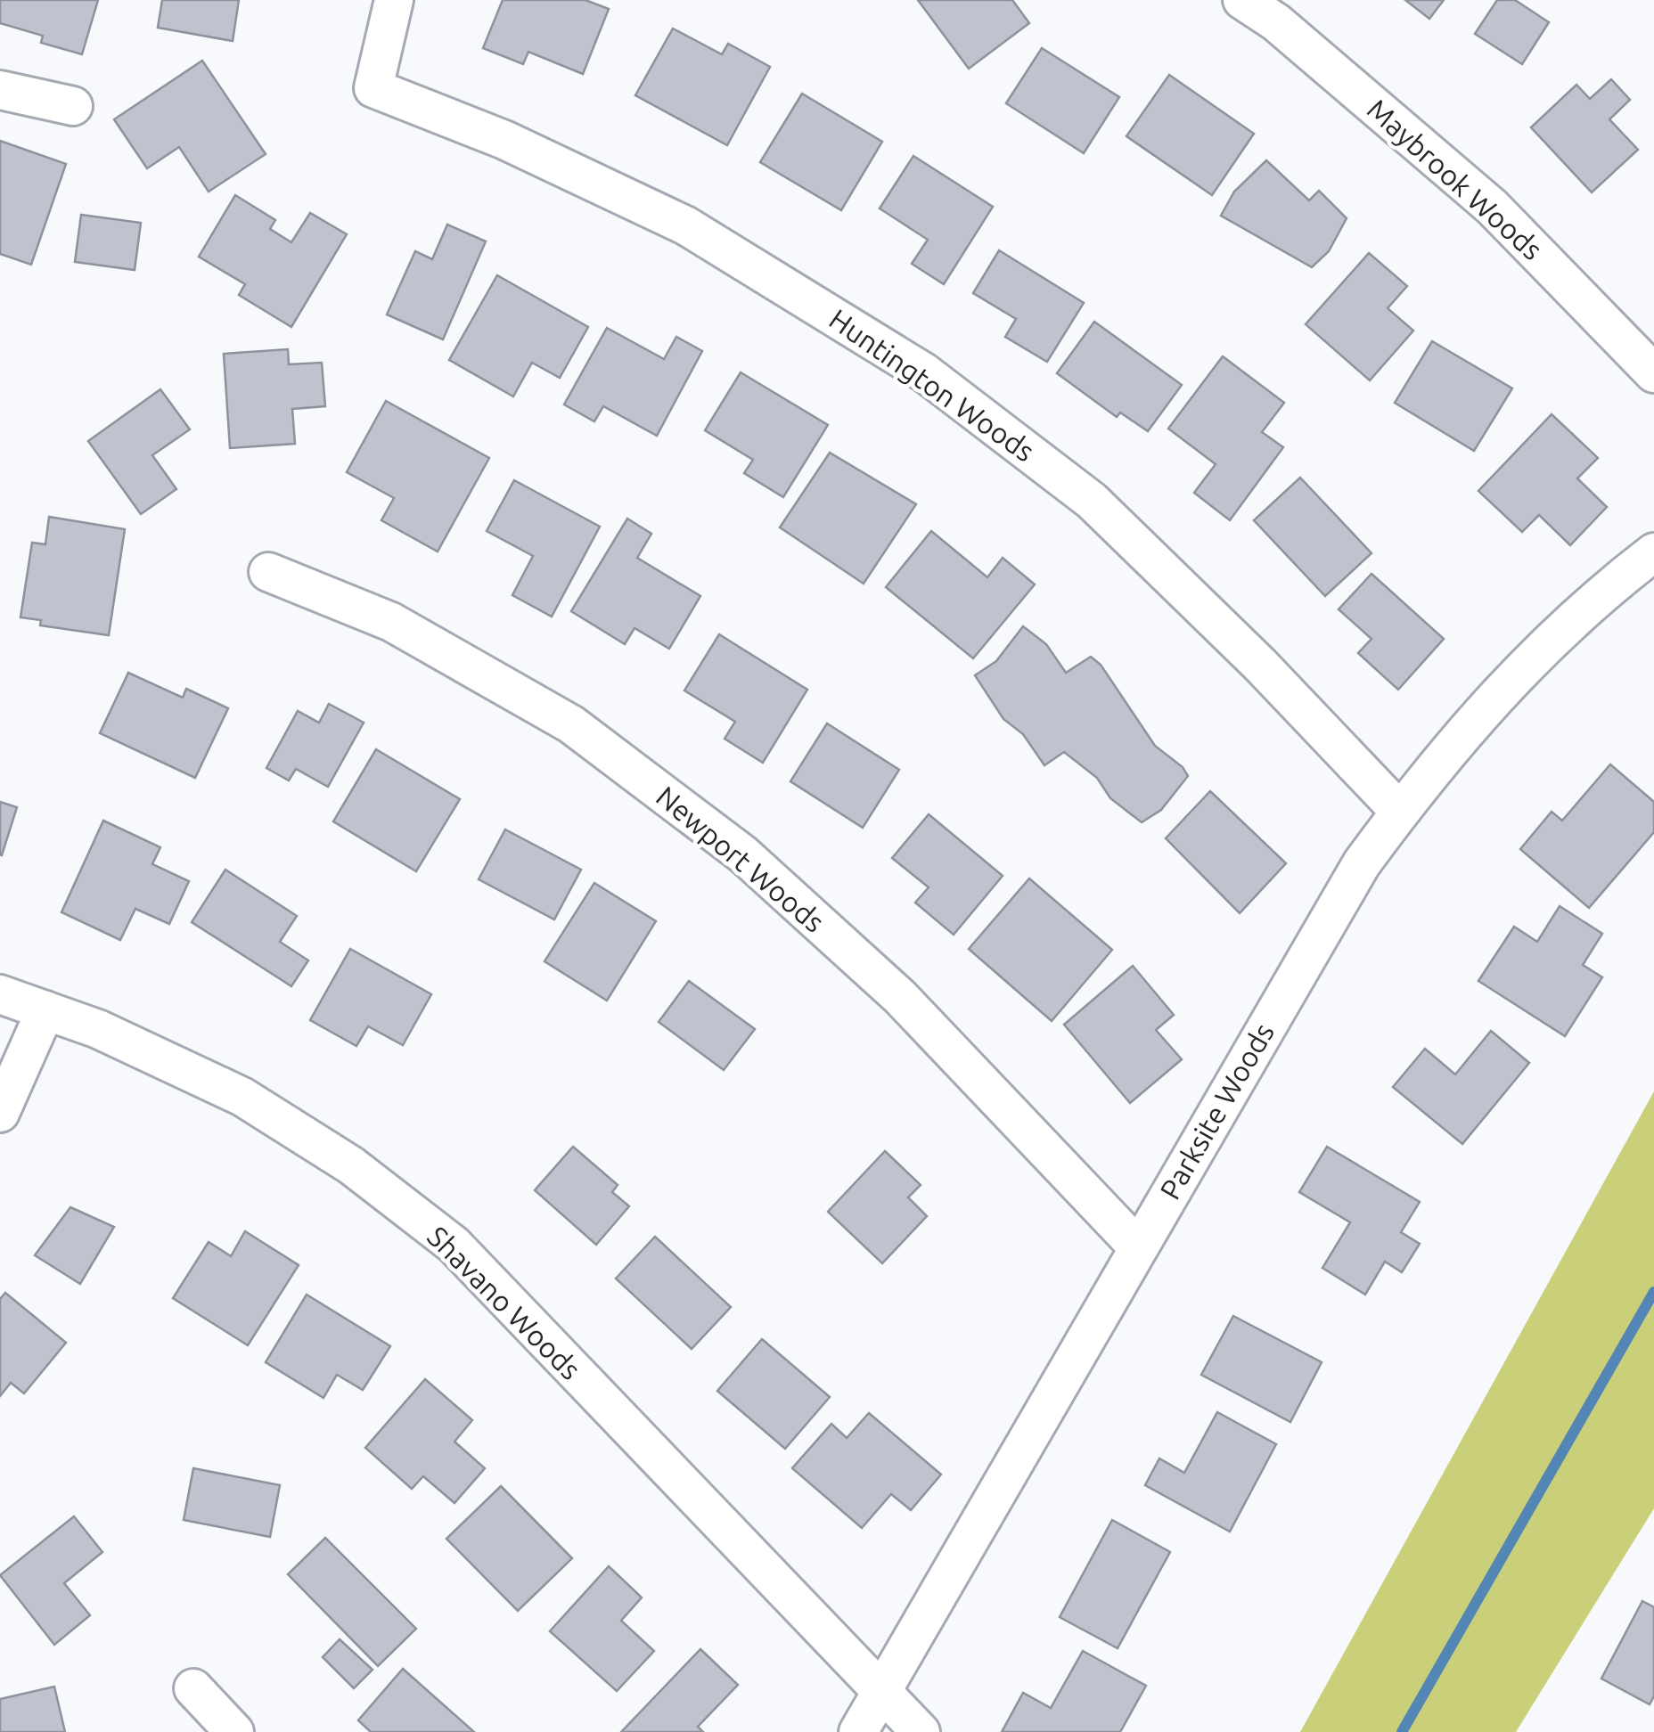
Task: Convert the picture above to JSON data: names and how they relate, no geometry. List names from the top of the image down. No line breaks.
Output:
{"streets":{"street":["Maybrook Woods","Huntington Woods","Newport Woods","Parksite Woods","Shavano Woods"]},"crossings":[["Huntington Woods","Parksite Woods"],["Newport Woods","Parksite Woods"],["Parksite Woods","Shavano Woods"]]}
